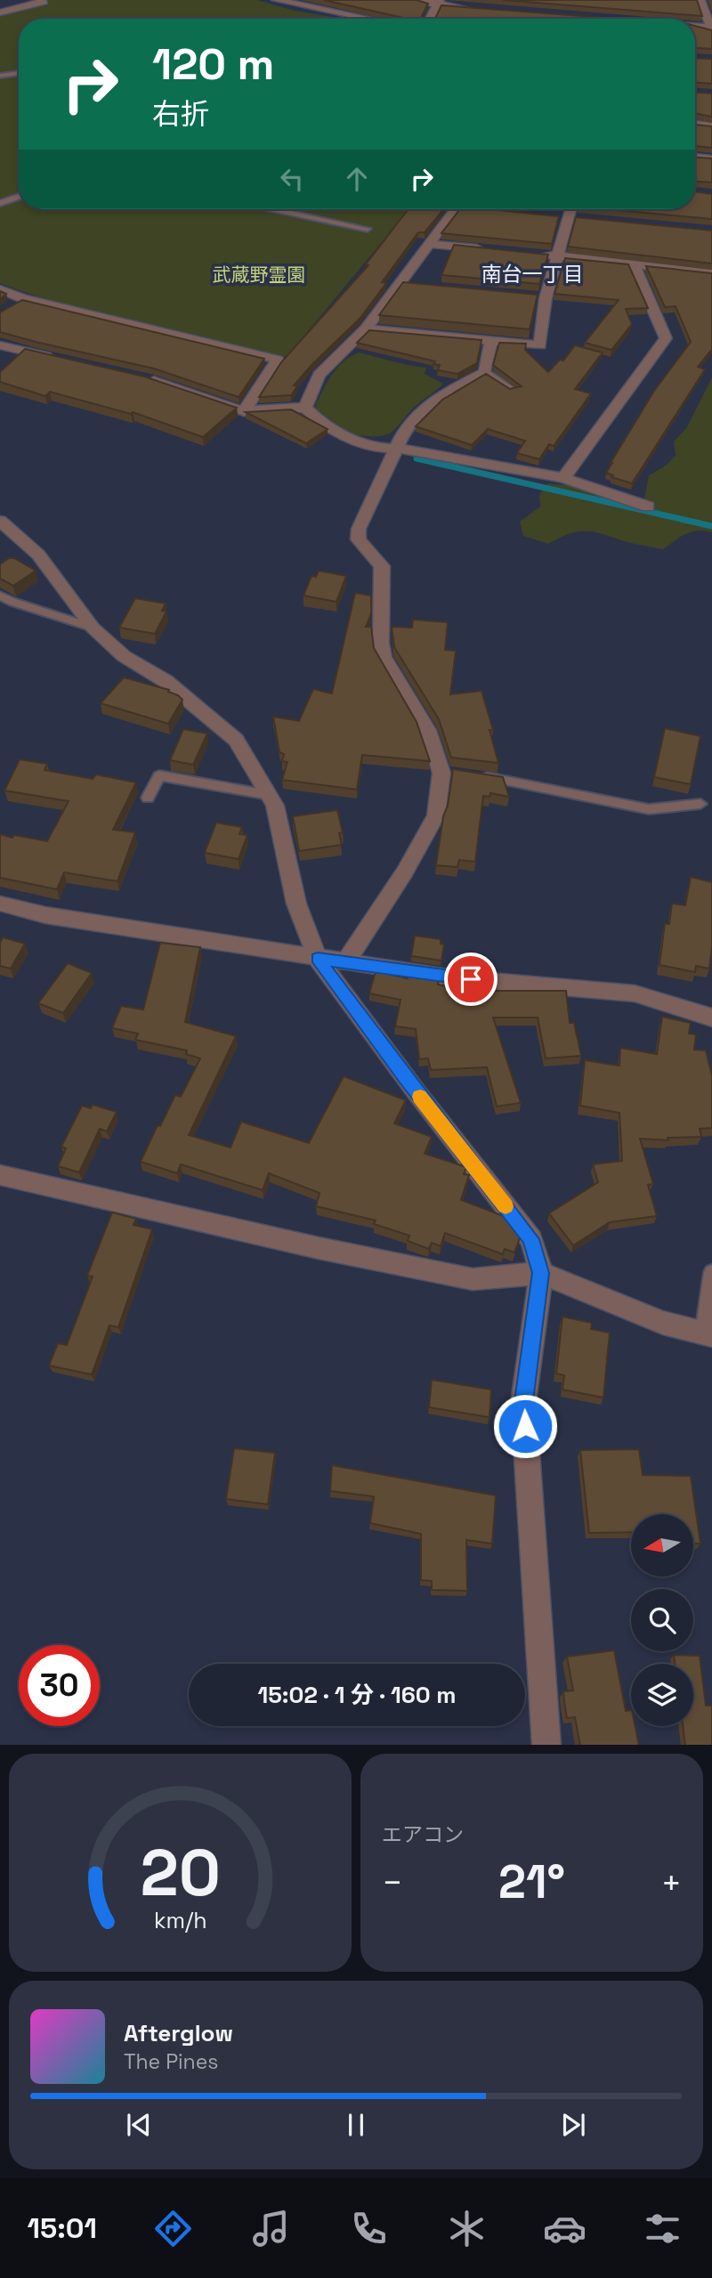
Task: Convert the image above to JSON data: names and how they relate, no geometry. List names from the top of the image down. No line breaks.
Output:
{"districts":["南台一丁目"],"parks":["武蔵野霊園"],"north":"left","page":{"turn":["120 m","右折"],"limit":"30","trip":"15:02 · 1 分 · 160 m","tile":"エアコン","heat":["−","21°","+"],"song":["Afterglow","The Pines"],"tabs":"15:01","gauge":["20","km/h"]}}
